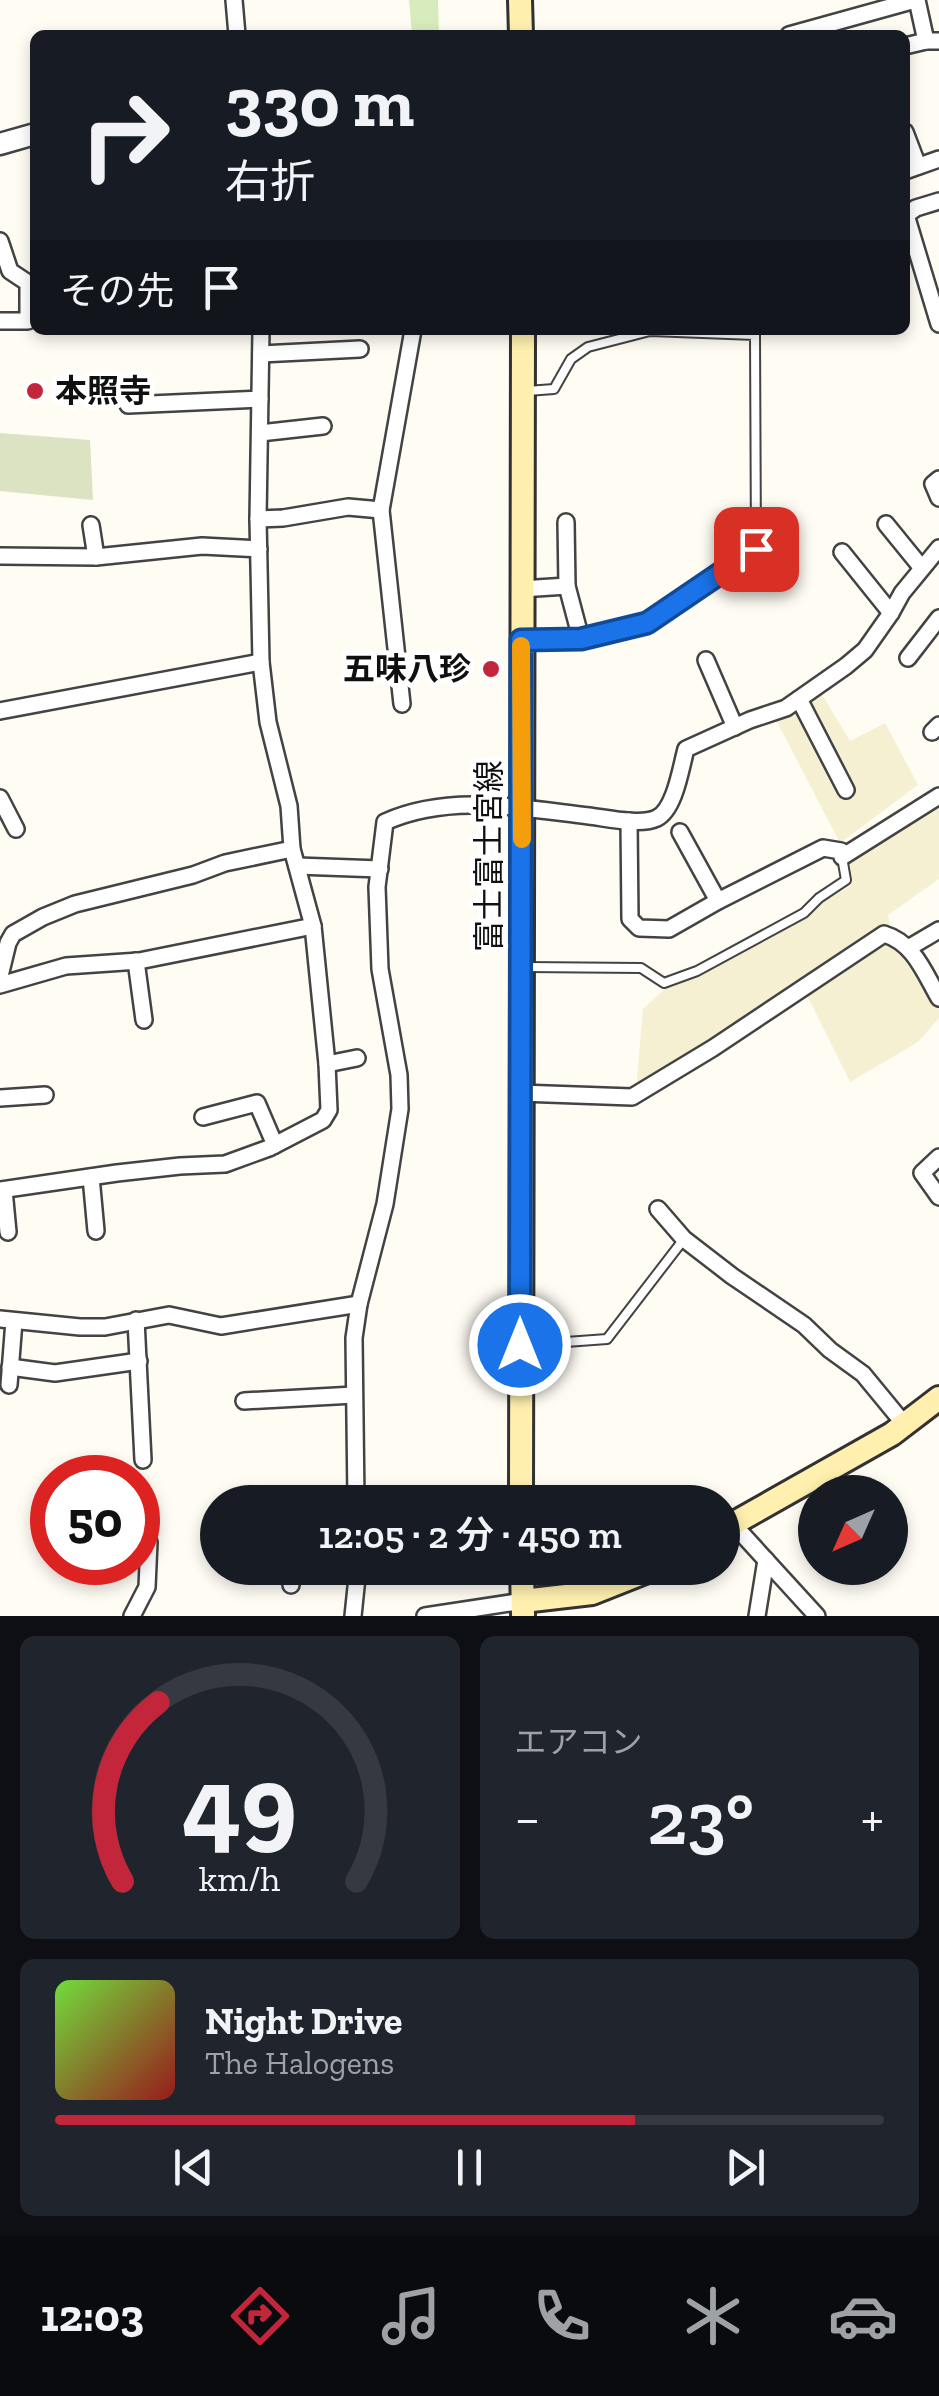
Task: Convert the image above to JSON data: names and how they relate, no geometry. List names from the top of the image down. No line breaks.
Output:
{"streets":{"main road":["富士富士宮線"]},"places":["本照寺","五味八珍"],"north":"bottom left","page":{"turn":["330 m","右折"],"then":"その先","limit":"50","trip":"12:05 · 2 分 · 450 m","tile":"エアコン","heat":["−","23°","+"],"song":["Night Drive","The Halogens"],"tabs":"12:03","gauge":["49","km/h"]}}
